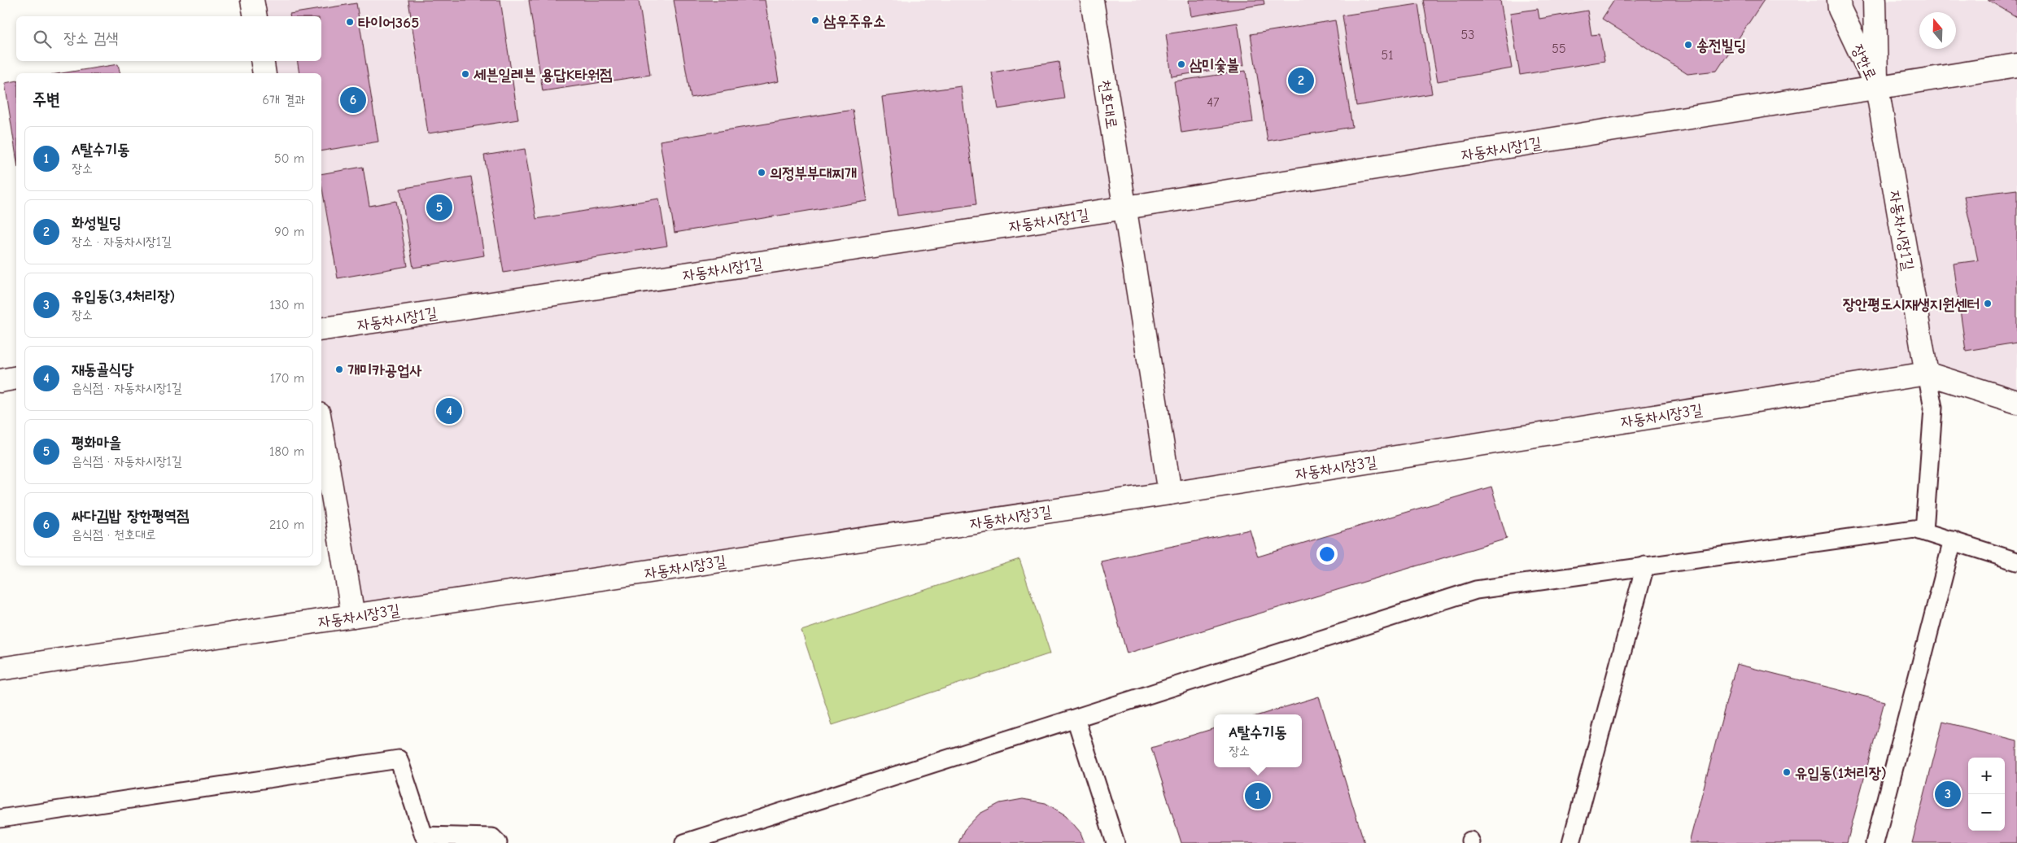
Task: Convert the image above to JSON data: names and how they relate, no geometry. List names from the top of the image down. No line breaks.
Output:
{"streets":{"street":["장한로","천호대로","자동차시장1길","자동차시장3길"]},"crossings":[["장한로","자동차시장1길"],["천호대로","자동차시장1길"],["자동차시장1길","자동차시장3길"]],"places":["삼우주유소","타이어365","송전빌딩","삼미숯불","세븐일레븐 용답K타워점","의정부부대찌개","장안평도시재생지원센터","개미카공업사","유입동(1처리장)"],"house_numbers":["53","55","51","47"],"north":"top","page":{"search":"장소 검색","pins":["2","6","5","4","3","1"],"heading":["주변","6개 결과"],"list":[{"mark":"1","name":"A탈수기동","note":"장소","value":"50 m"},{"mark":"2","name":"화성빌딩","note":"장소 · 자동차시장1길","value":"90 m"},{"mark":"3","name":"유입동(3,4처리장)","note":"장소","value":"130 m"},{"mark":"4","name":"재동골식당","note":"음식점 · 자동차시장1길","value":"170 m"},{"mark":"5","name":"평화마을","note":"음식점 · 자동차시장1길","value":"180 m"},{"mark":"6","name":"싸다김밥 장한평역점","note":"음식점 · 천호대로","value":"210 m"}],"popup":["A탈수기동","장소"],"map_buttons":["+","−"]}}
